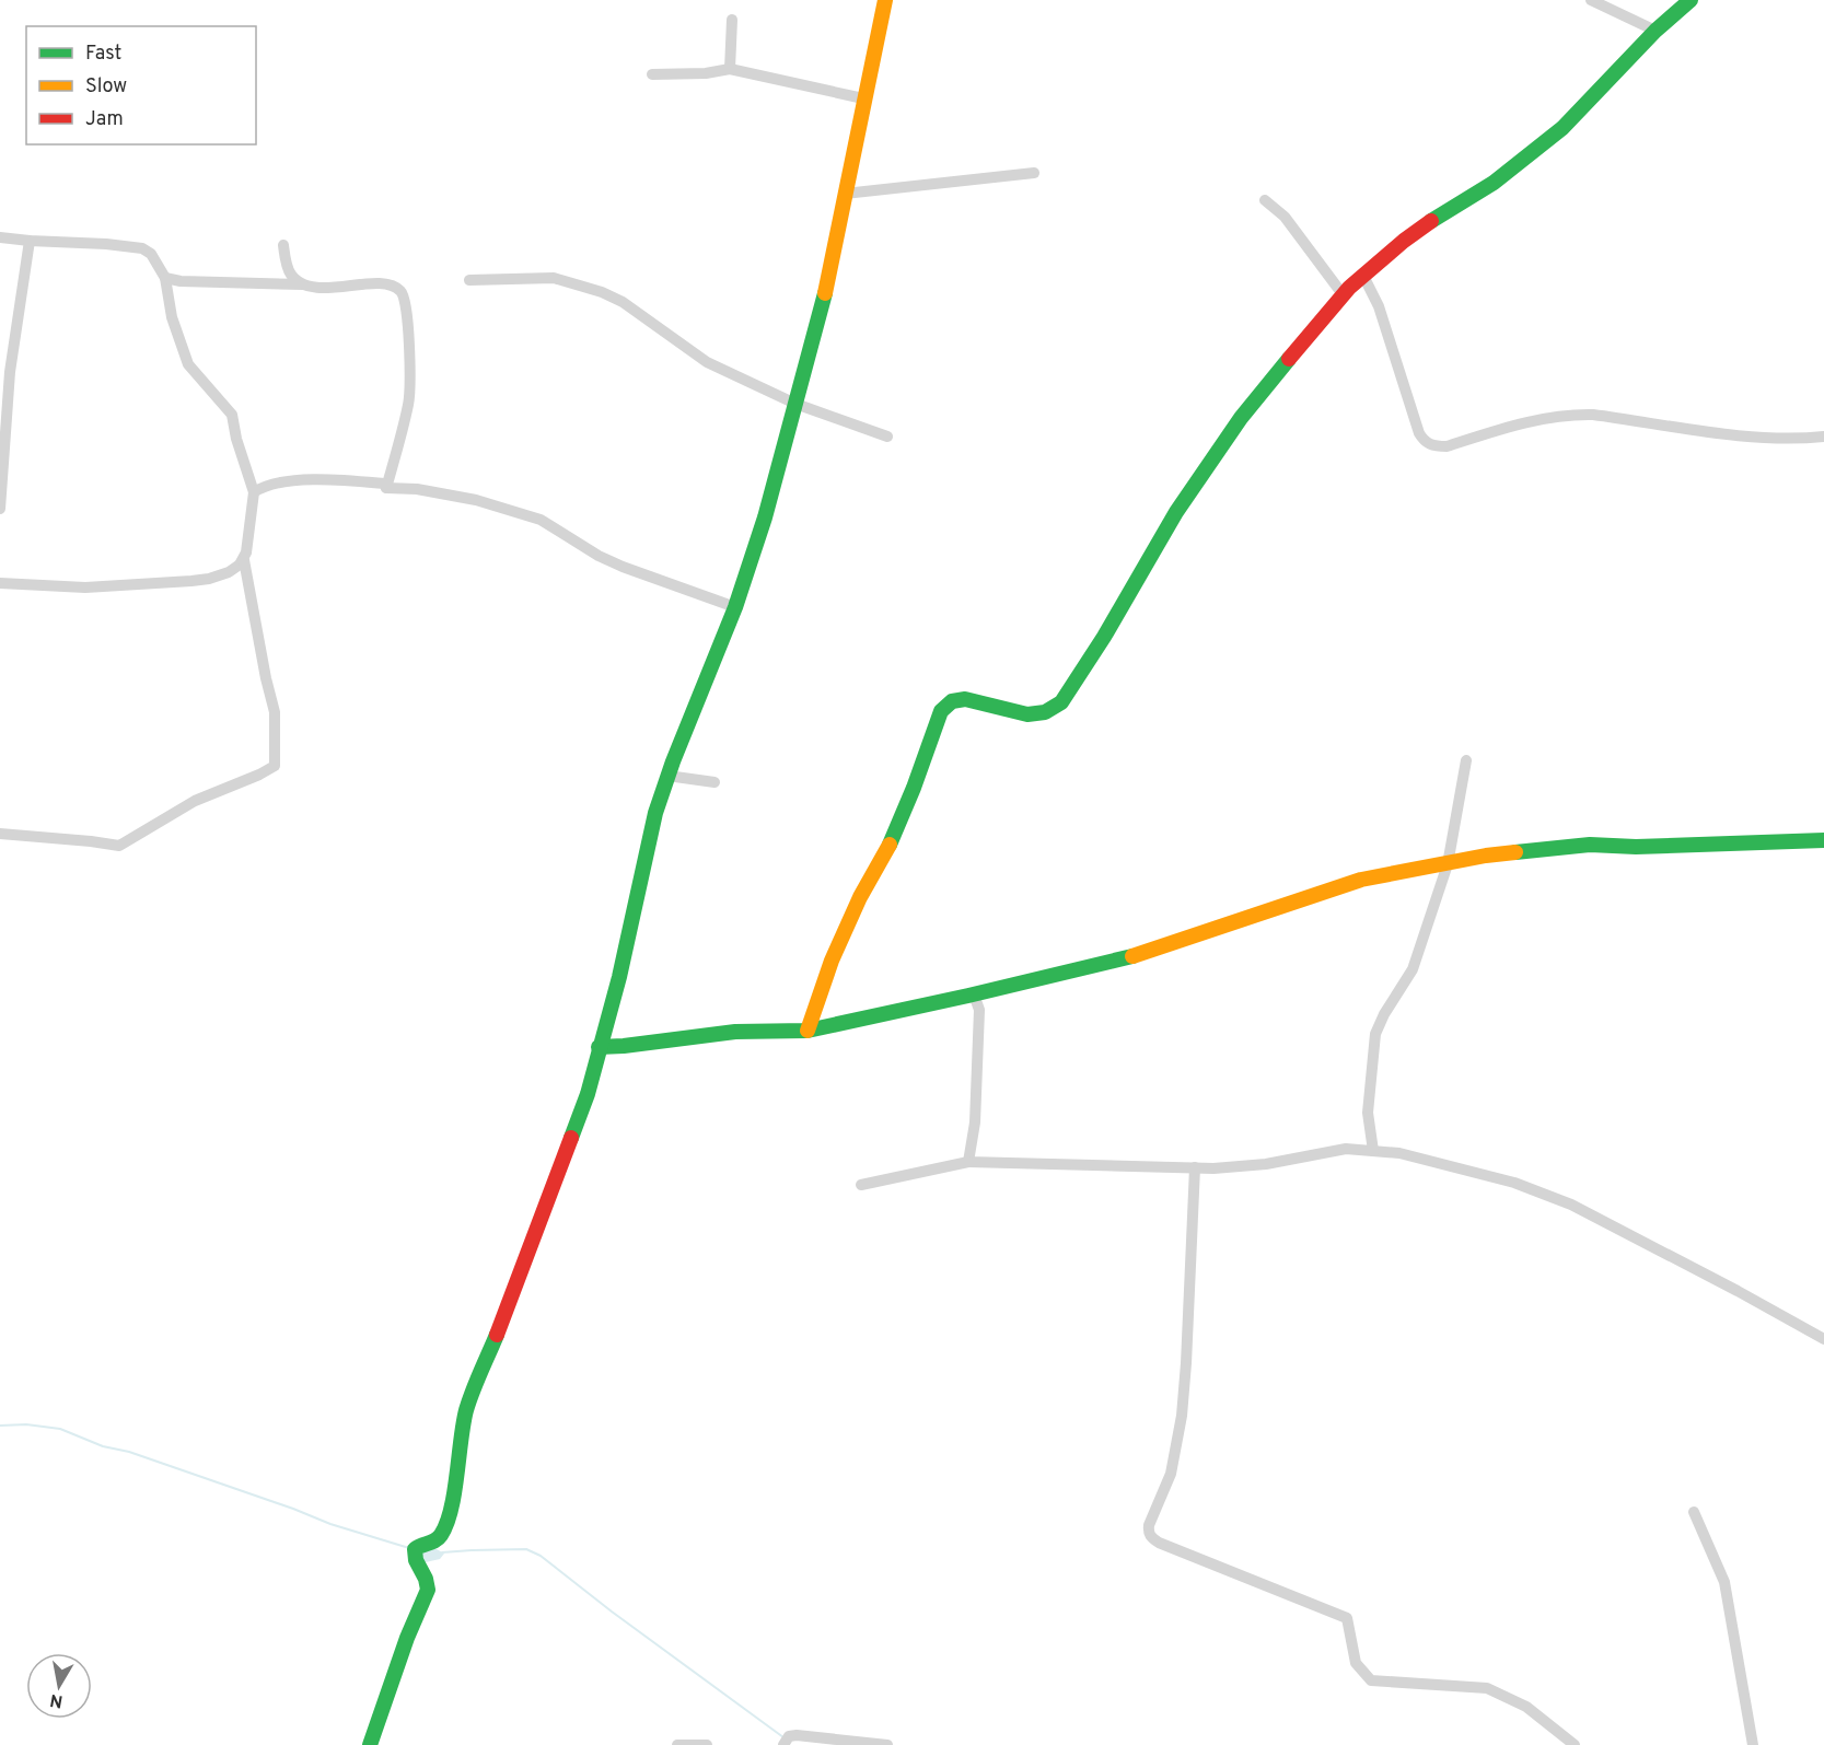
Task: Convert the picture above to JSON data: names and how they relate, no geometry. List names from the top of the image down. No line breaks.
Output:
{"legend":["Fast","Slow","Jam"],"north":"bottom"}
